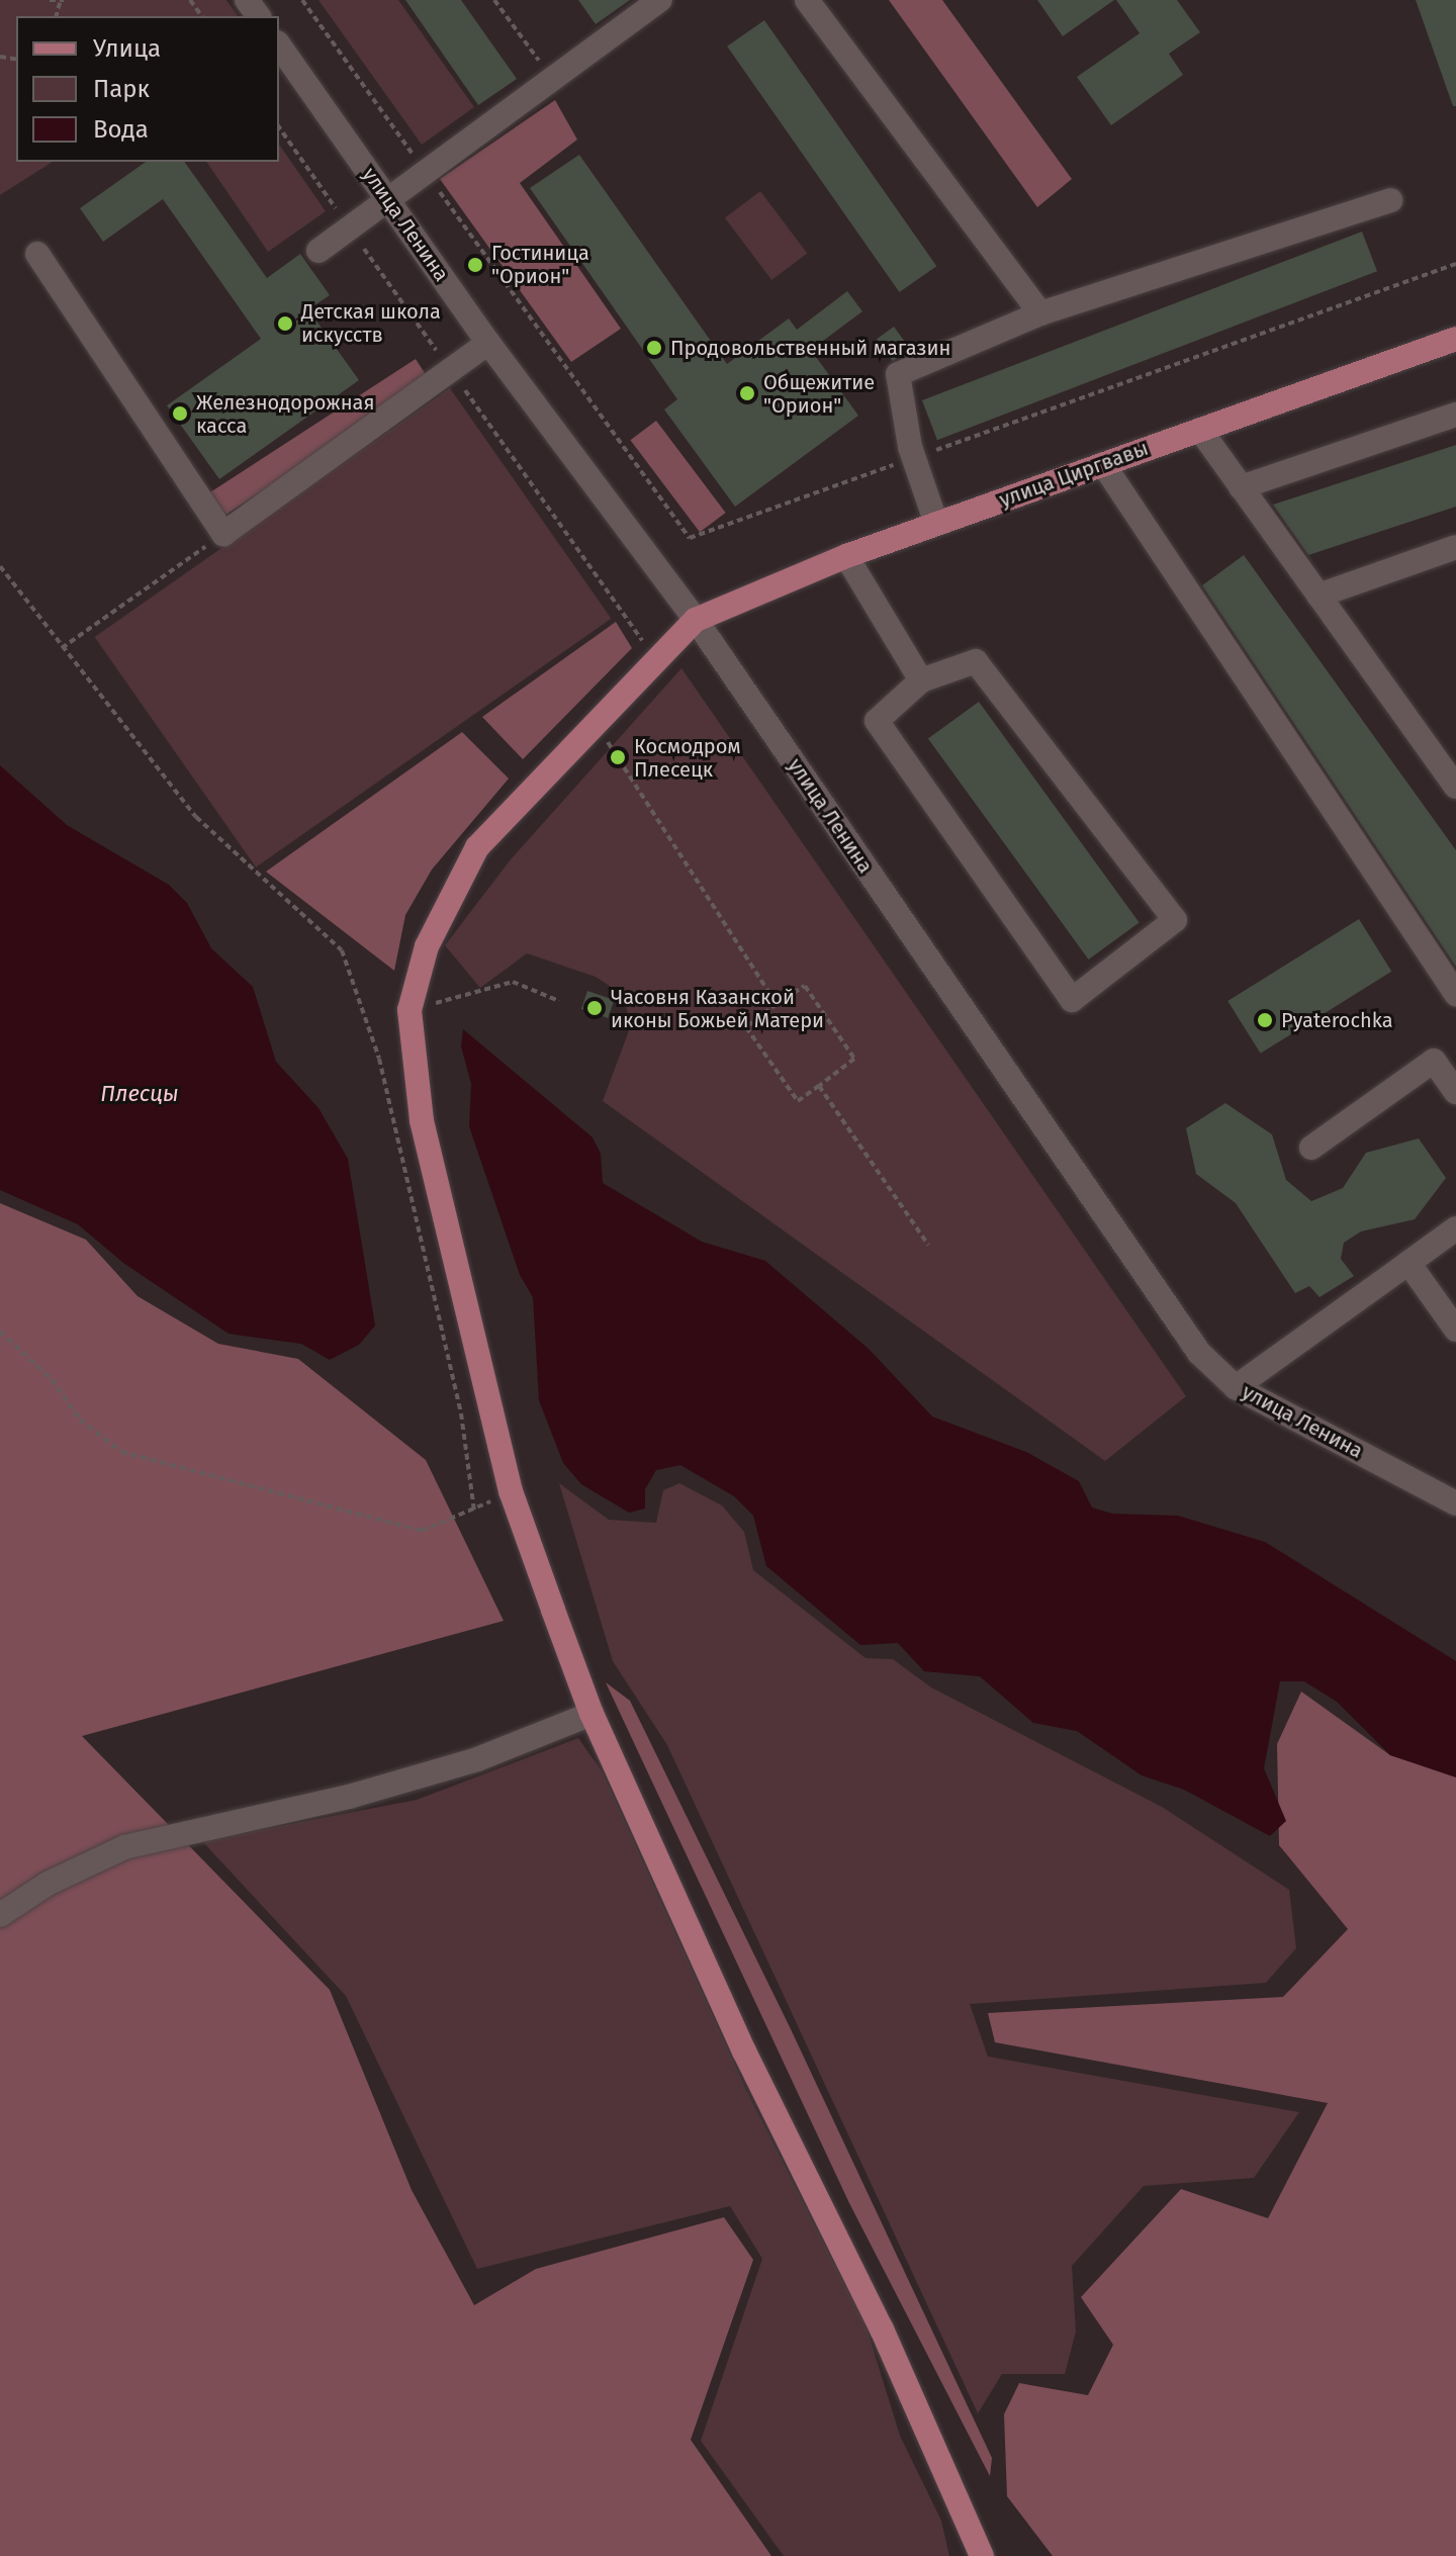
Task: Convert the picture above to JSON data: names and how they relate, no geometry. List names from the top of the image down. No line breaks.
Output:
{"streets":{"main road":["улица Циргвавы"],"street":["улица Ленина"]},"crossings":[["улица Ленина","улица Циргвавы"]],"water":["Плесцы"],"places":["Гостиница \"Орион\"","Детская школа искусств","Продовольственный магазин","Общежитие \"Орион\"","Железнодорожная касса","Космодром Плесецк","Часовня Казанской иконы Божьей Матери","Pyaterochka"],"legend":["Улица","Парк","Вода"]}
